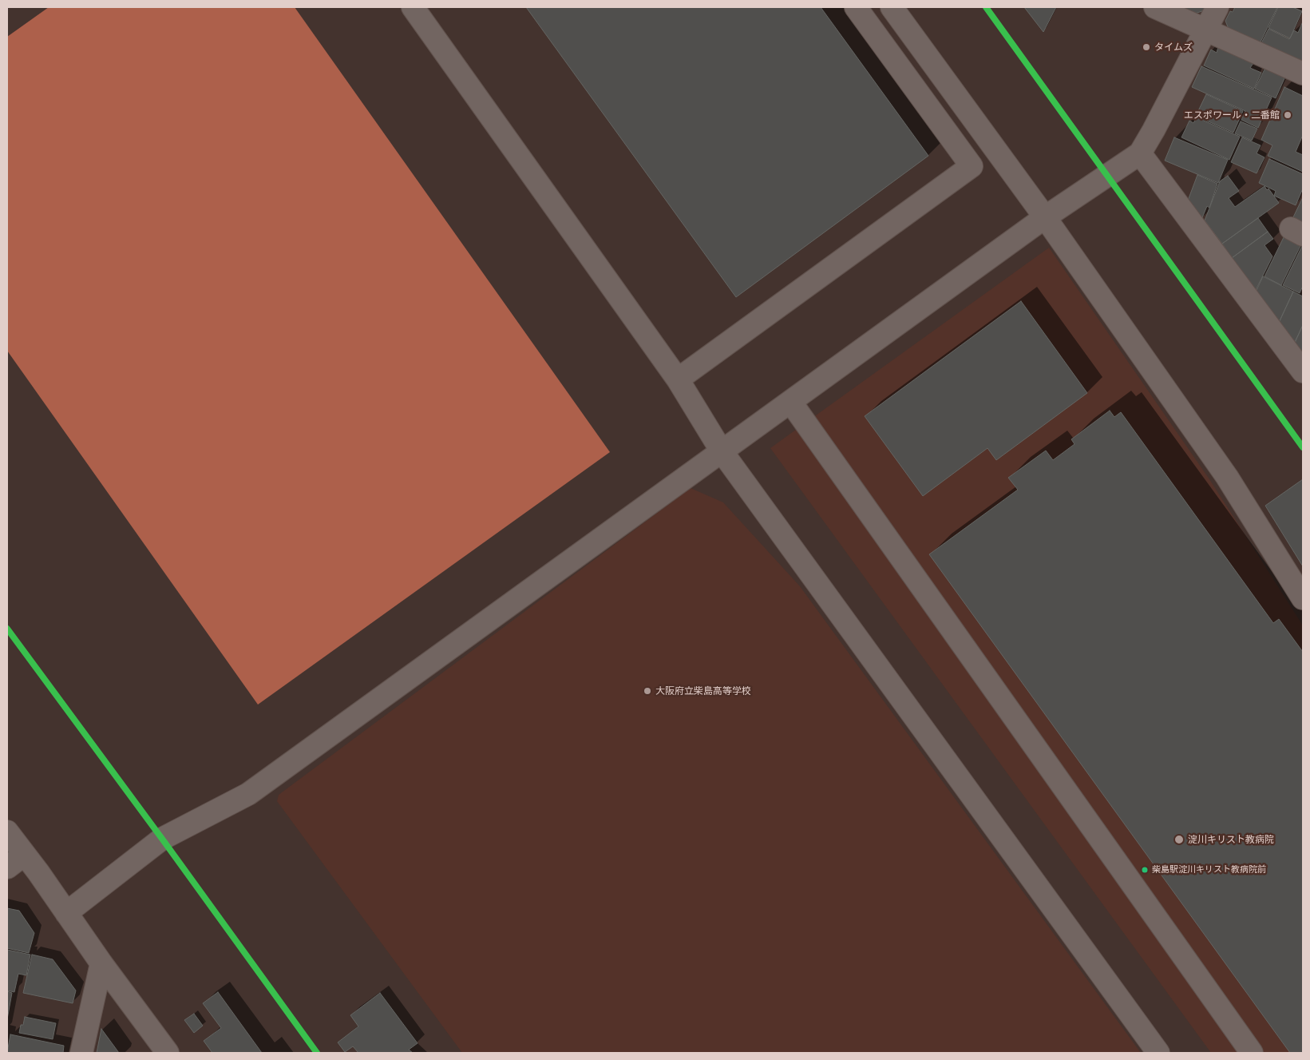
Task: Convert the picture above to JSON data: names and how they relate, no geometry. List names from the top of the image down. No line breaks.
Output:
{"places":["タイムズ","エスポワール・二番館","大阪府立柴島高等学校","淀川キリスト教病院","柴島駅淀川キリスト教病院前"]}
